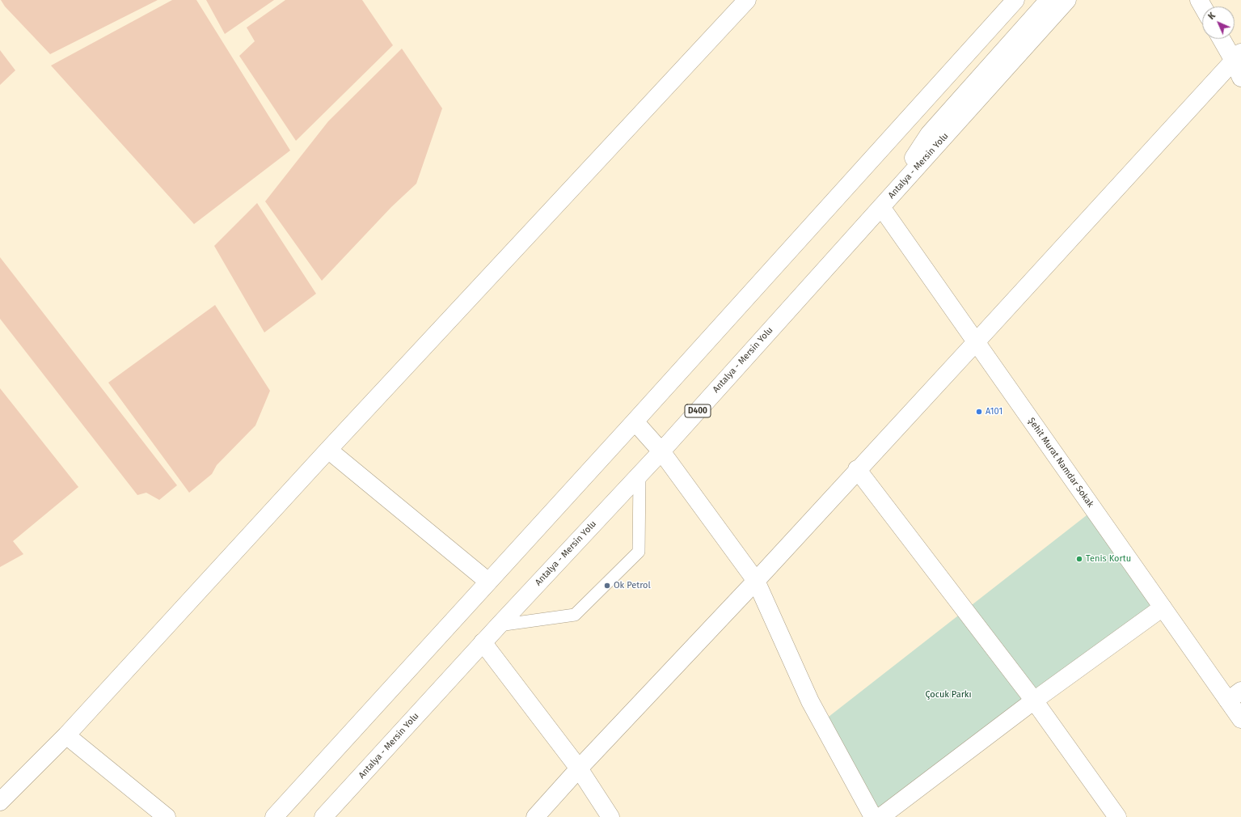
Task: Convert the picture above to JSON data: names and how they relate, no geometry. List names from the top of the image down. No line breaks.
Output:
{"streets":{"main road":["Antalya - Mersin Yolu","D400","Şehit Murat Namdar Sokak"]},"crossings":[["Antalya - Mersin Yolu","Şehit Murat Namdar Sokak"]],"parks":["Çocuk Parkı"],"places":["A101","Tenis Kortu","Ok Petrol"],"north":"top left"}
